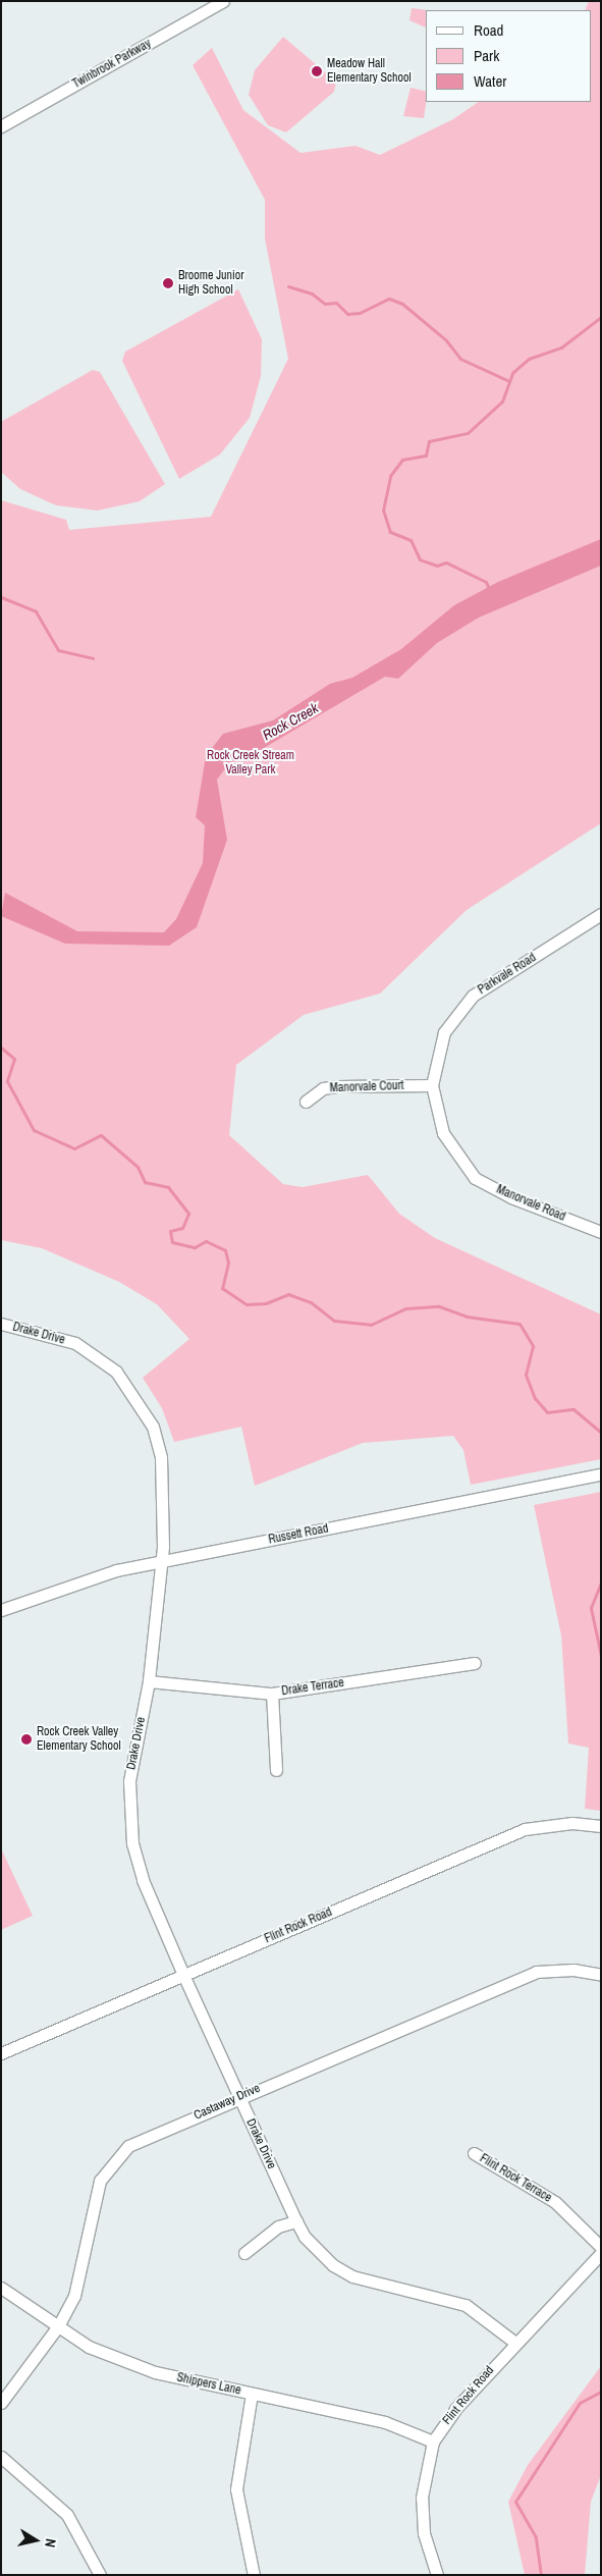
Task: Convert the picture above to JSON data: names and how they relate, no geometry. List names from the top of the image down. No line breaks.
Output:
{"streets":{"street":["Twinbrook Parkway","Parkvale Road","Manorvale Court","Manorvale Road","Drake Drive","Russett Road","Drake Terrace","Flint Rock Road","Castaway Drive","Flint Rock Terrace","Shippers Lane"]},"crossings":[["Parkvale Road","Manorvale Court"],["Parkvale Road","Manorvale Road"],["Manorvale Court","Manorvale Road"],["Drake Drive","Russett Road"],["Drake Drive","Drake Terrace"],["Drake Drive","Flint Rock Road"],["Drake Drive","Castaway Drive"],["Flint Rock Road","Shippers Lane"],["Castaway Drive","Shippers Lane"]],"water":["Rock Creek"],"parks":["Rock Creek Stream Valley Park"],"places":["Meadow Hall Elementary School","Broome Junior High School","Rock Creek Valley Elementary School"],"legend":["Road","Park","Water"],"north":"right"}
